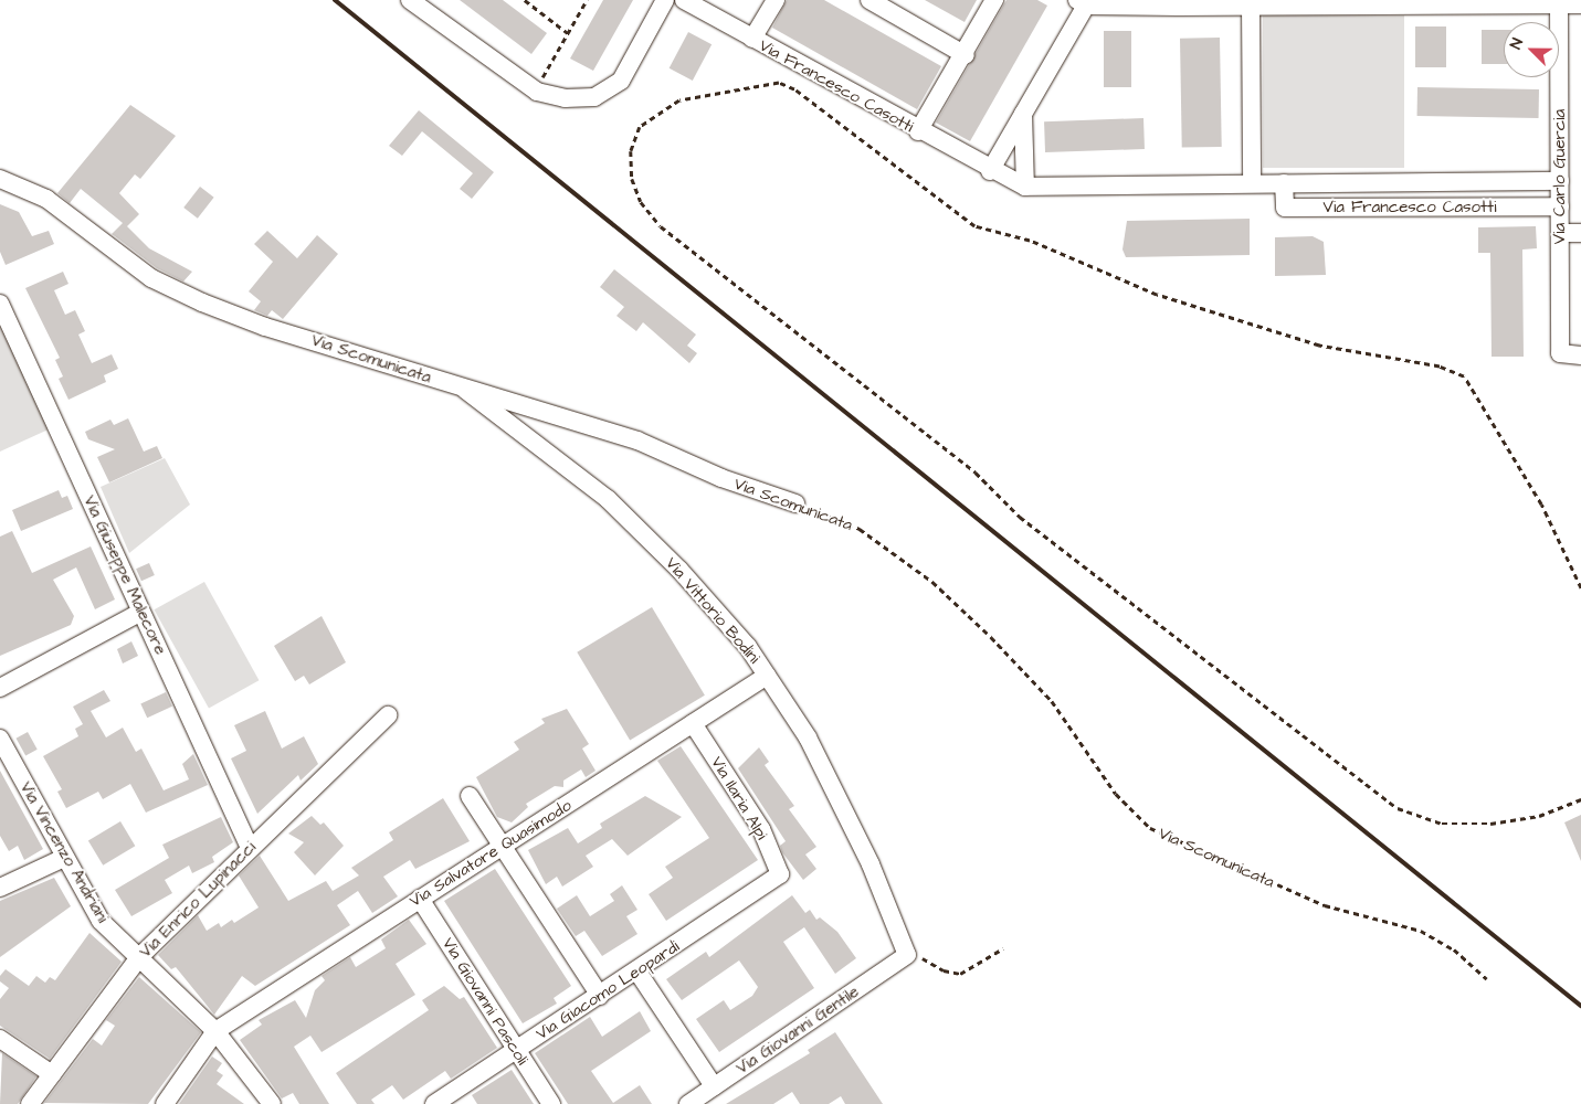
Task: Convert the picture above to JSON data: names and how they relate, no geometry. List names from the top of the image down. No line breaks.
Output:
{"streets":{"street":["Via Francesco Casotti","Via Carlo Guercia","Via Scomunicata","Via Giuseppe Malecore","Via Vittorio Bodini","Via Ilaria Alpi","Via Vincenzo Andriani","Via Salvatore Quasimodo","Via Enrico Lupinacci","Via Giacomo Leopardi","Via Giovanni Pascoli","Via Giovanni Gentile"]},"crossings":[["Via Francesco Casotti","Via Carlo Guercia"],["Via Scomunicata","Via Vittorio Bodini"],["Via Giuseppe Malecore","Via Enrico Lupinacci"],["Via Vittorio Bodini","Via Salvatore Quasimodo"],["Via Vittorio Bodini","Via Giovanni Gentile"],["Via Ilaria Alpi","Via Salvatore Quasimodo"],["Via Ilaria Alpi","Via Giacomo Leopardi"],["Via Vincenzo Andriani","Via Salvatore Quasimodo"],["Via Vincenzo Andriani","Via Enrico Lupinacci"],["Via Salvatore Quasimodo","Via Giovanni Pascoli"],["Via Giacomo Leopardi","Via Giovanni Pascoli"]],"north":"top left"}
